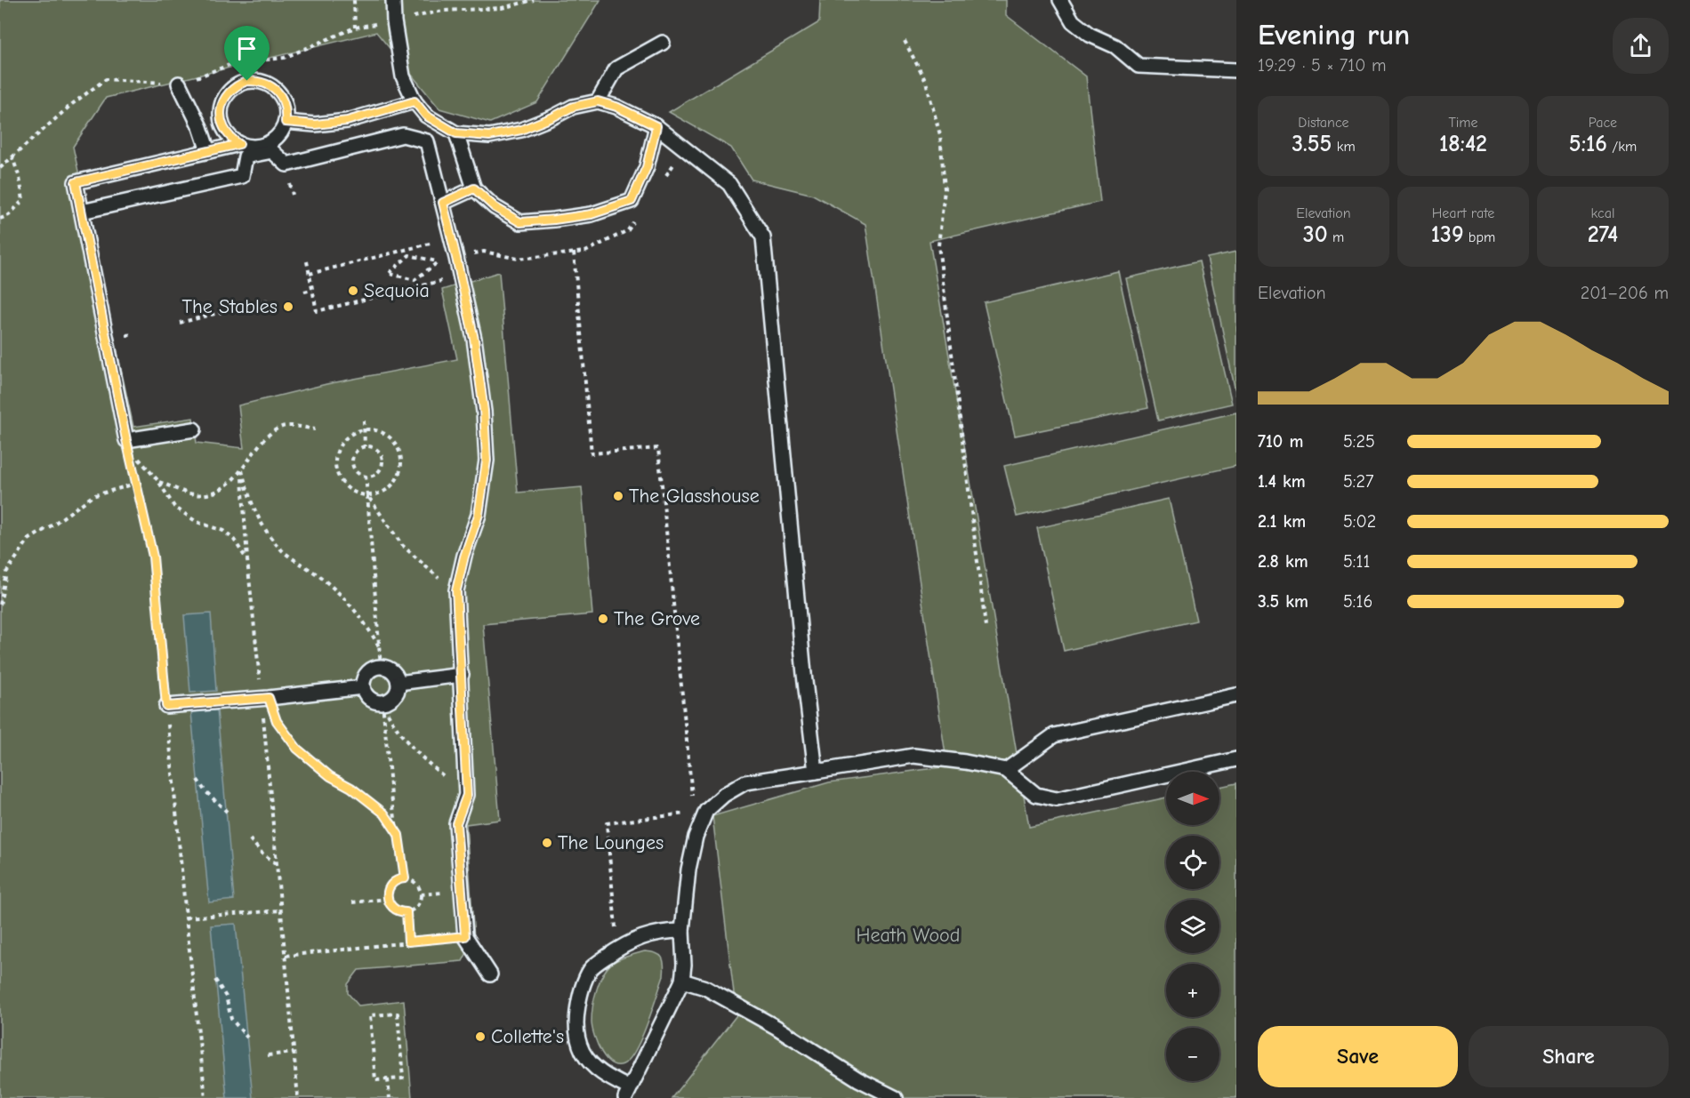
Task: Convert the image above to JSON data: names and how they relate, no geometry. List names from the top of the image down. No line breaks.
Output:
{"parks":["Heath Wood"],"places":["Sequoia","The Stables","The Glasshouse","The Grove","The Lounges","Collette's"],"north":"right","page":{"heading":["Evening run","19:29 · 5 × 710 m"],"stats":[["Distance","3.55 km"],["Time","18:42"],["Pace","5:16 /km"],["Elevation","30 m"],["Heart rate","139 bpm"],["kcal","274"]],"chart":["Elevation","201–206 m"],"list":[{"name":"710 m","note":"5:25"},{"name":"1.4 km","note":"5:27"},{"name":"2.1 km","note":"5:02"},{"name":"2.8 km","note":"5:11"},{"name":"3.5 km","note":"5:16"}],"map_buttons":["+","−"],"buttons":["Save","Share"]}}
